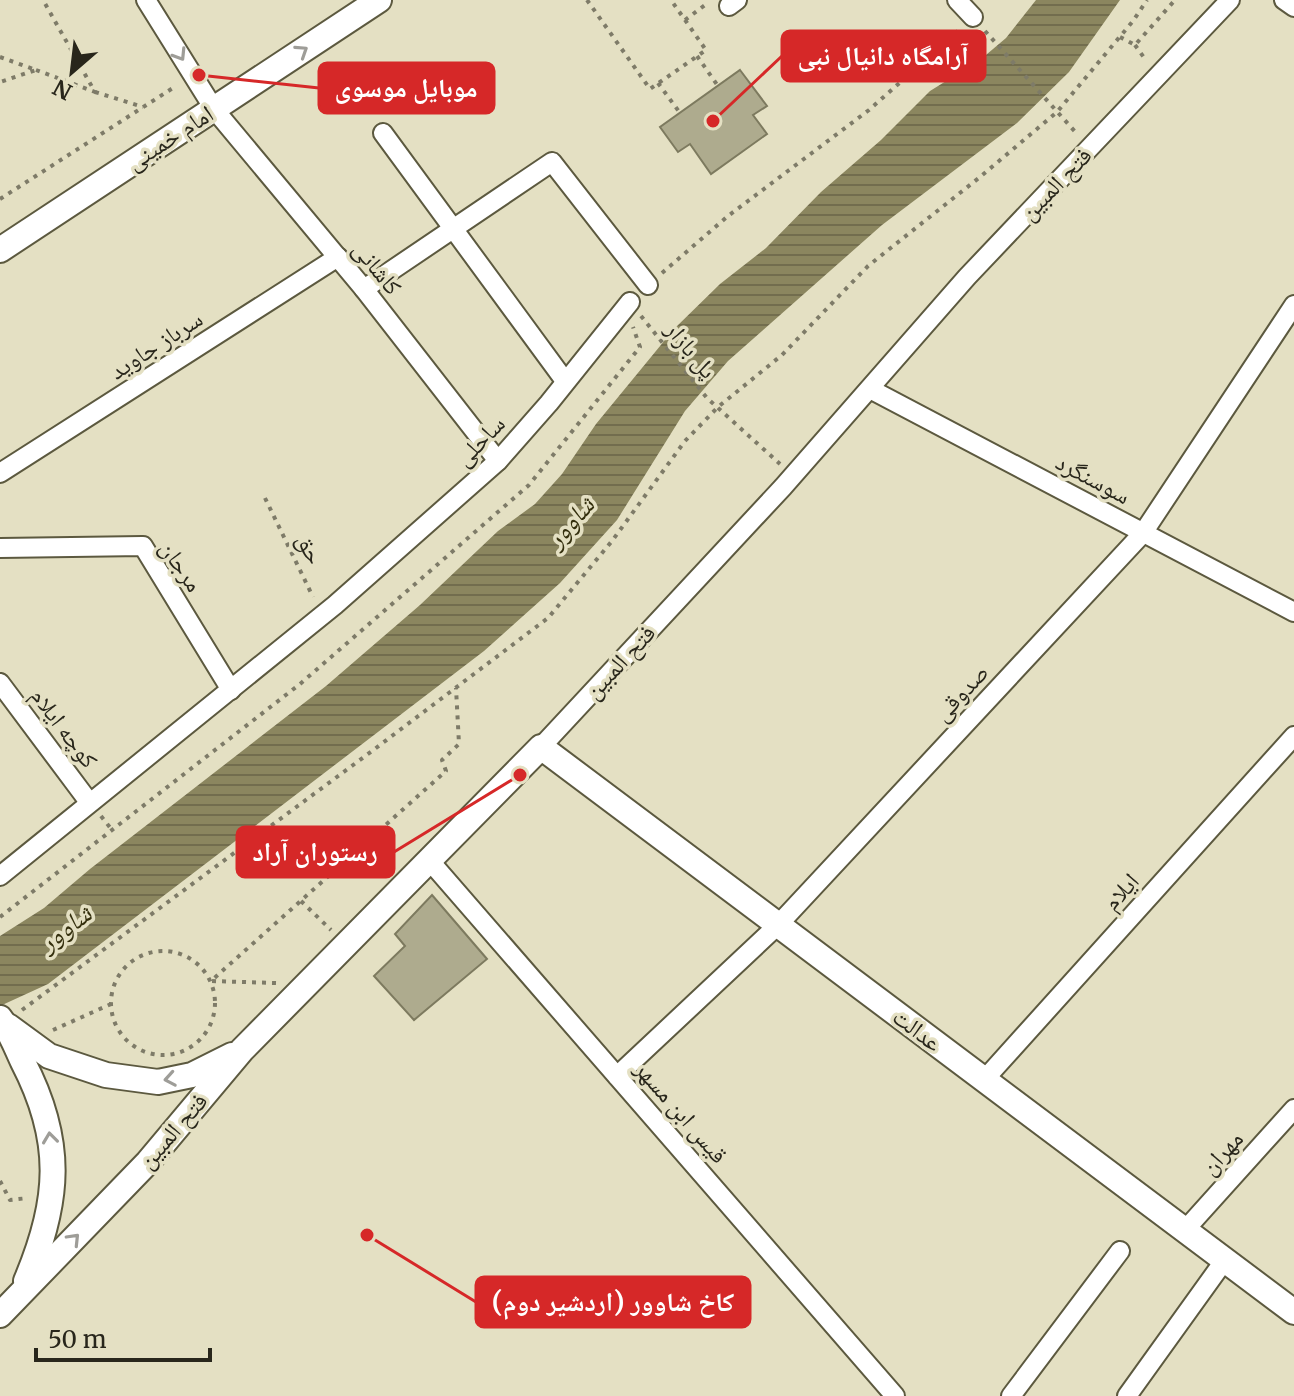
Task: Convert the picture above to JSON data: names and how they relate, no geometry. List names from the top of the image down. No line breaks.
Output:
{"streets":{"street":["امام خمینی","فتح المبین","کاشانی","سرباز جاوید","ساحلی","سوسنگرد","مرجان","صدوقی","کوچه ایلام","ایلام","عدالت","قیس ابن مسهر","مهران"],"path":["پل بازار","حق"]},"crossings":[["امام خمینی","کاشانی"],["فتح المبین","پل بازار"],["فتح المبین","سوسنگرد"],["فتح المبین","عدالت"],["فتح المبین","قیس ابن مسهر"],["کاشانی","سرباز جاوید"],["کاشانی","ساحلی"],["ساحلی","حق"],["ساحلی","مرجان"],["ساحلی","کوچه ایلام"],["سوسنگرد","صدوقی"],["صدوقی","عدالت"],["صدوقی","قیس ابن مسهر"],["ایلام","عدالت"],["عدالت","مهران"]],"one_way":["امام خمینی"],"water":["شاوور"],"places":["موبایل موسوى","آرامگاه دانیال نبی","رستوران آراد","کاخ شاوور (اردشیر دوم)"],"scale_bar":"50 m","north":"bottom left"}
